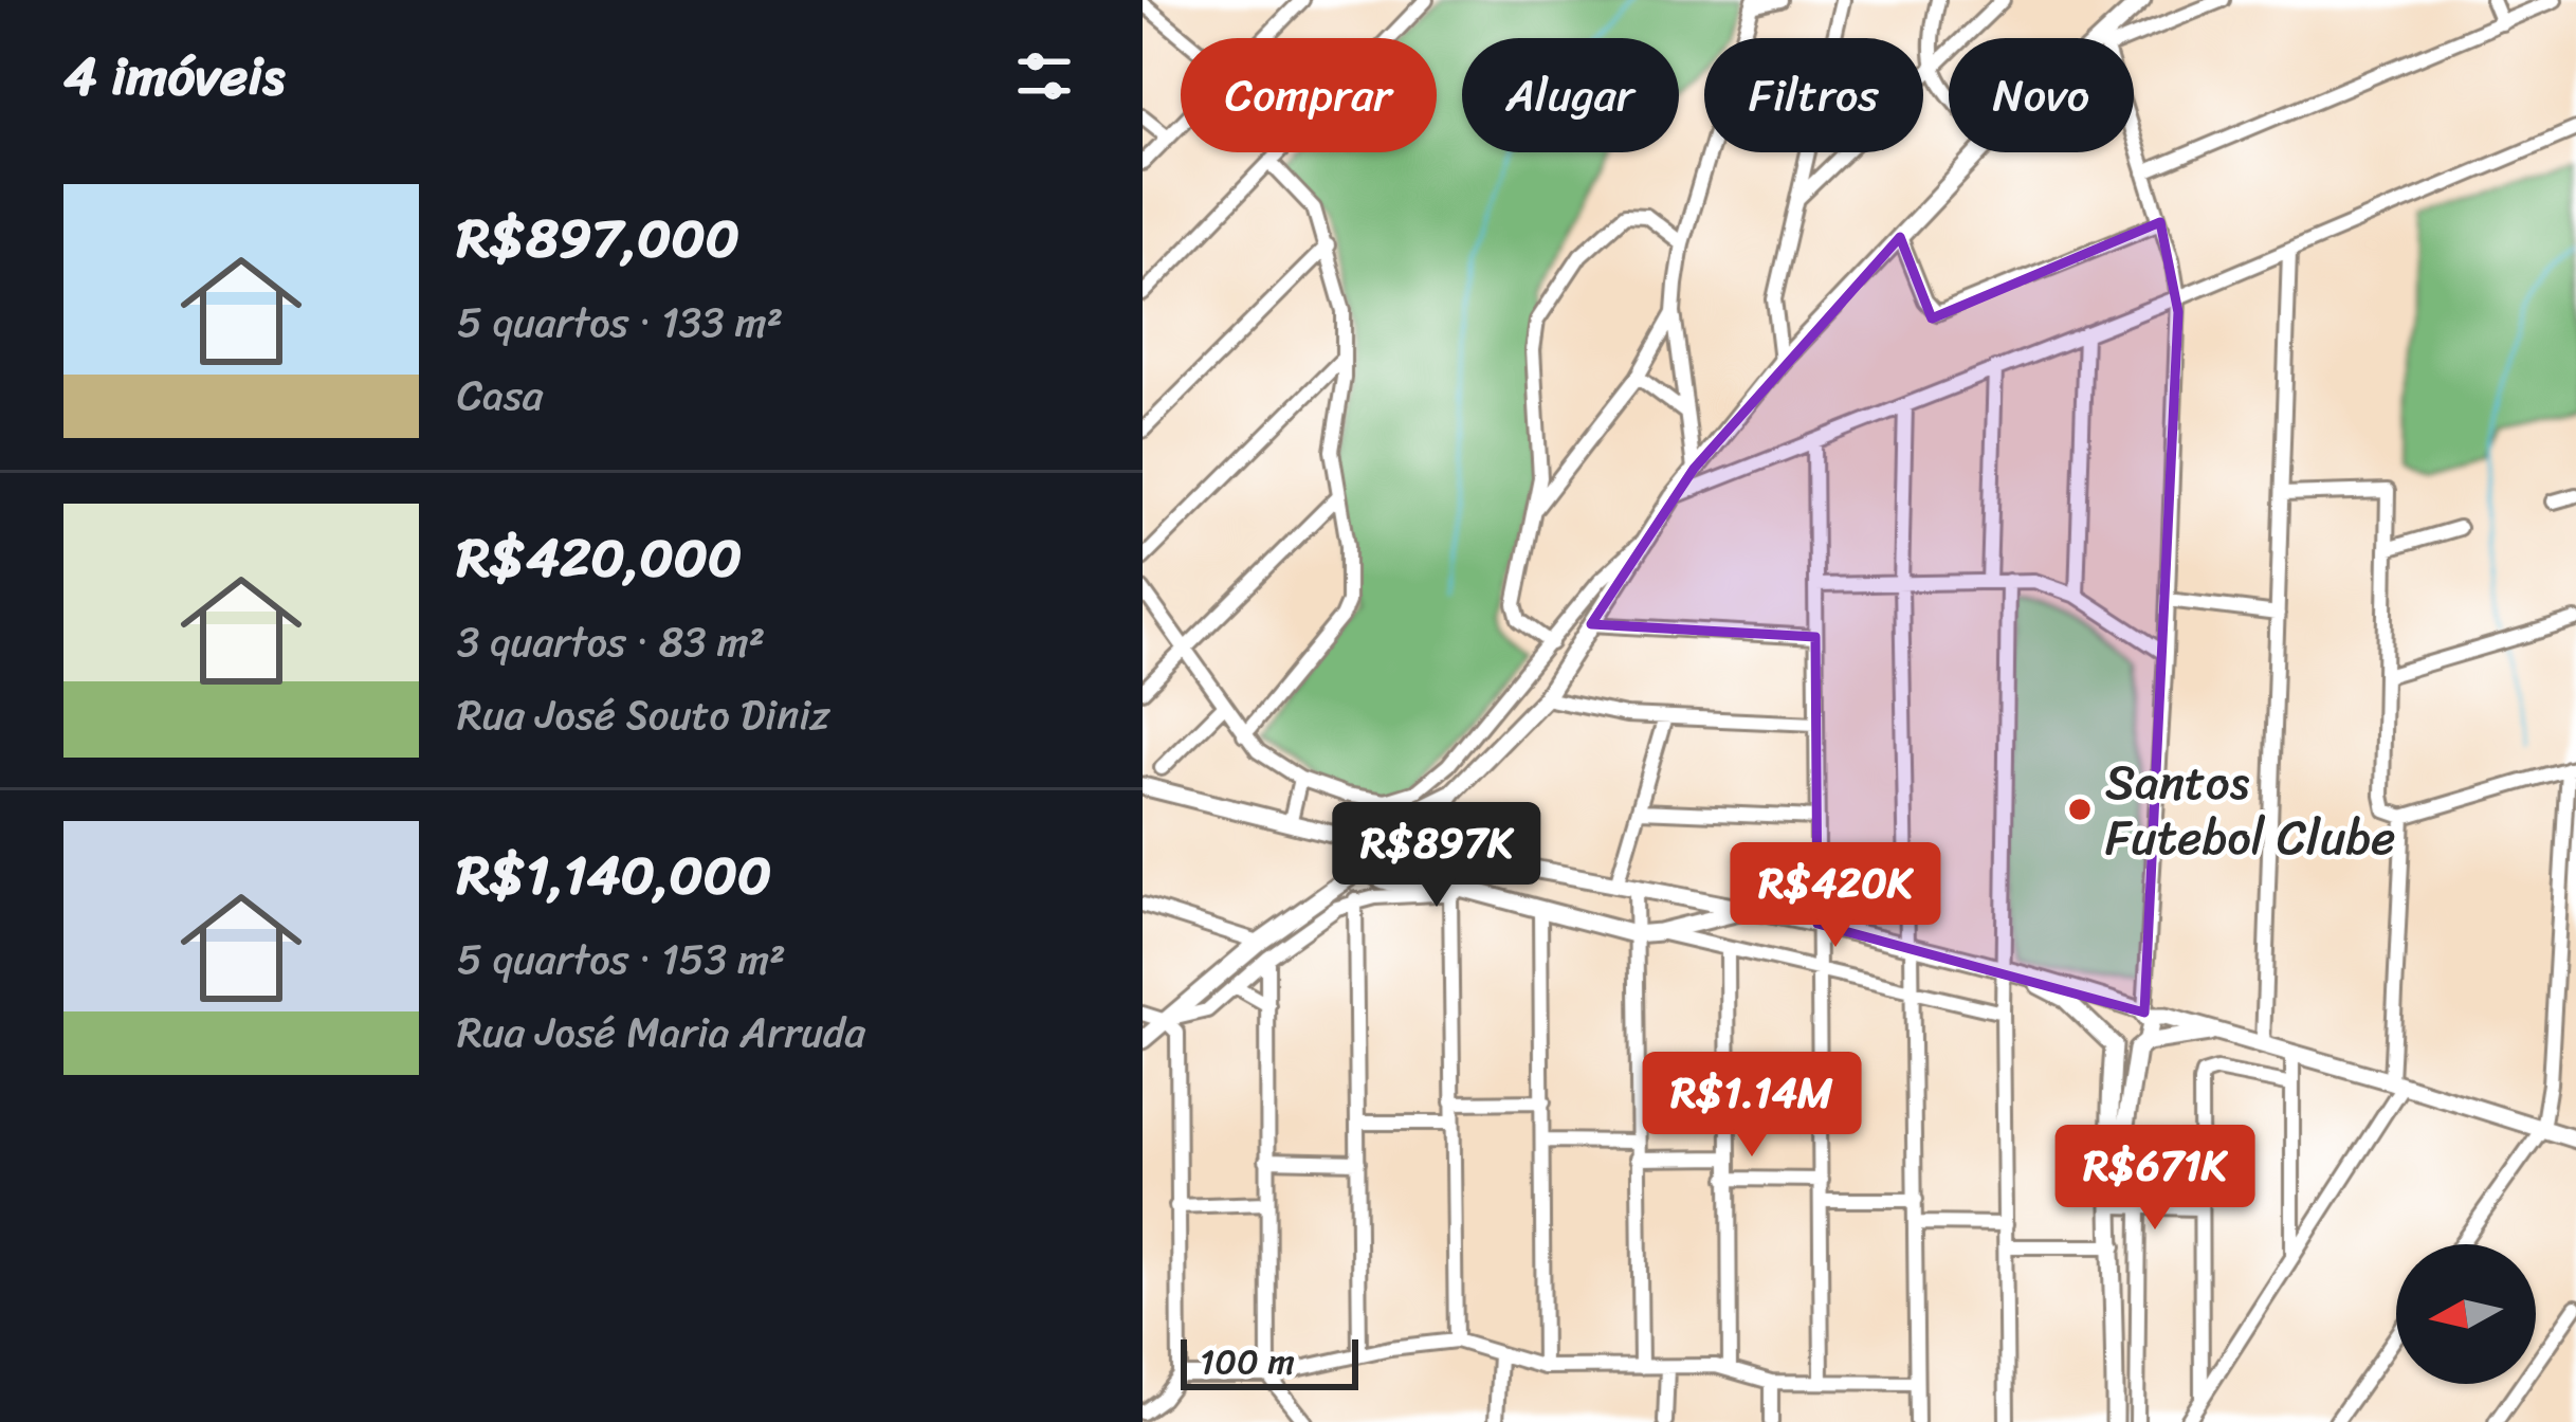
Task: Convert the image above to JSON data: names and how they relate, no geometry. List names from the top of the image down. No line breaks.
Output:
{"places":["Santos Futebol Clube"],"scale_bar":"100 m","north":"left","page":{"heading":"4 imóveis","chip":["Comprar","Alugar","Filtros","Novo"],"list":[{"name":"R$897,000","note":"5 quartos · 133 m² · Casa"},{"name":"R$420,000","note":"3 quartos · 83 m² · Rua José Souto Diniz"},{"name":"R$1,140,000","note":"5 quartos · 153 m² · Rua José Maria Arruda"}],"price":["R$897K","R$420K","R$1.14M","R$671K"],"scale":"100 m"}}
